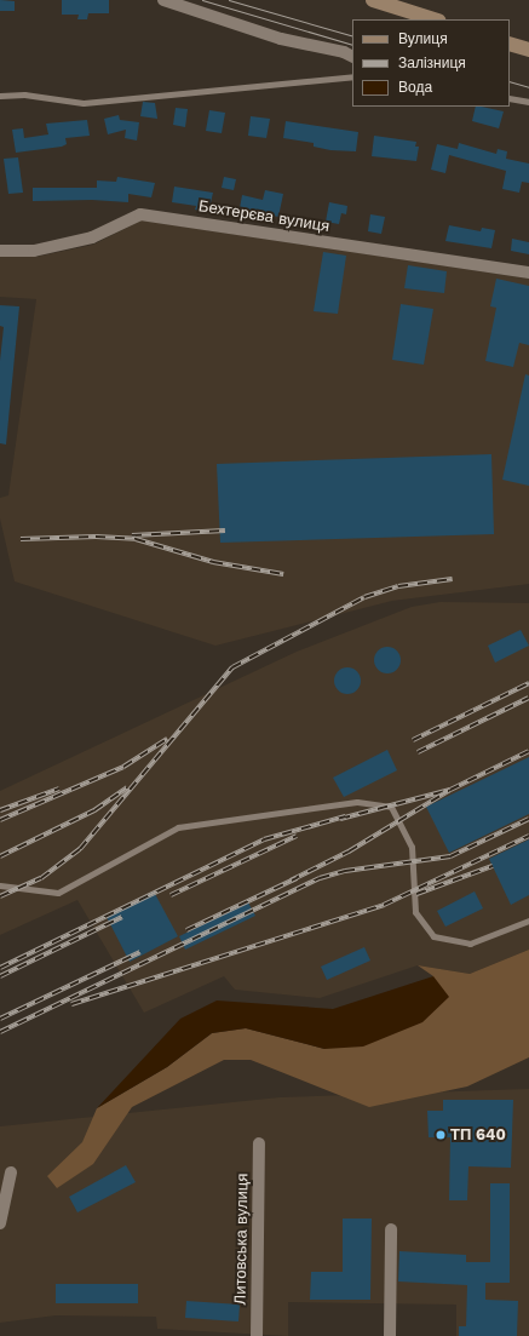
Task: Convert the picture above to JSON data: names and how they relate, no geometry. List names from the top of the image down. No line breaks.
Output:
{"streets":{"street":["Бехтерєва вулиця","Литовська вулиця"]},"places":["ТП 640"],"legend":["Вулиця","Залізниця","Вода"]}
